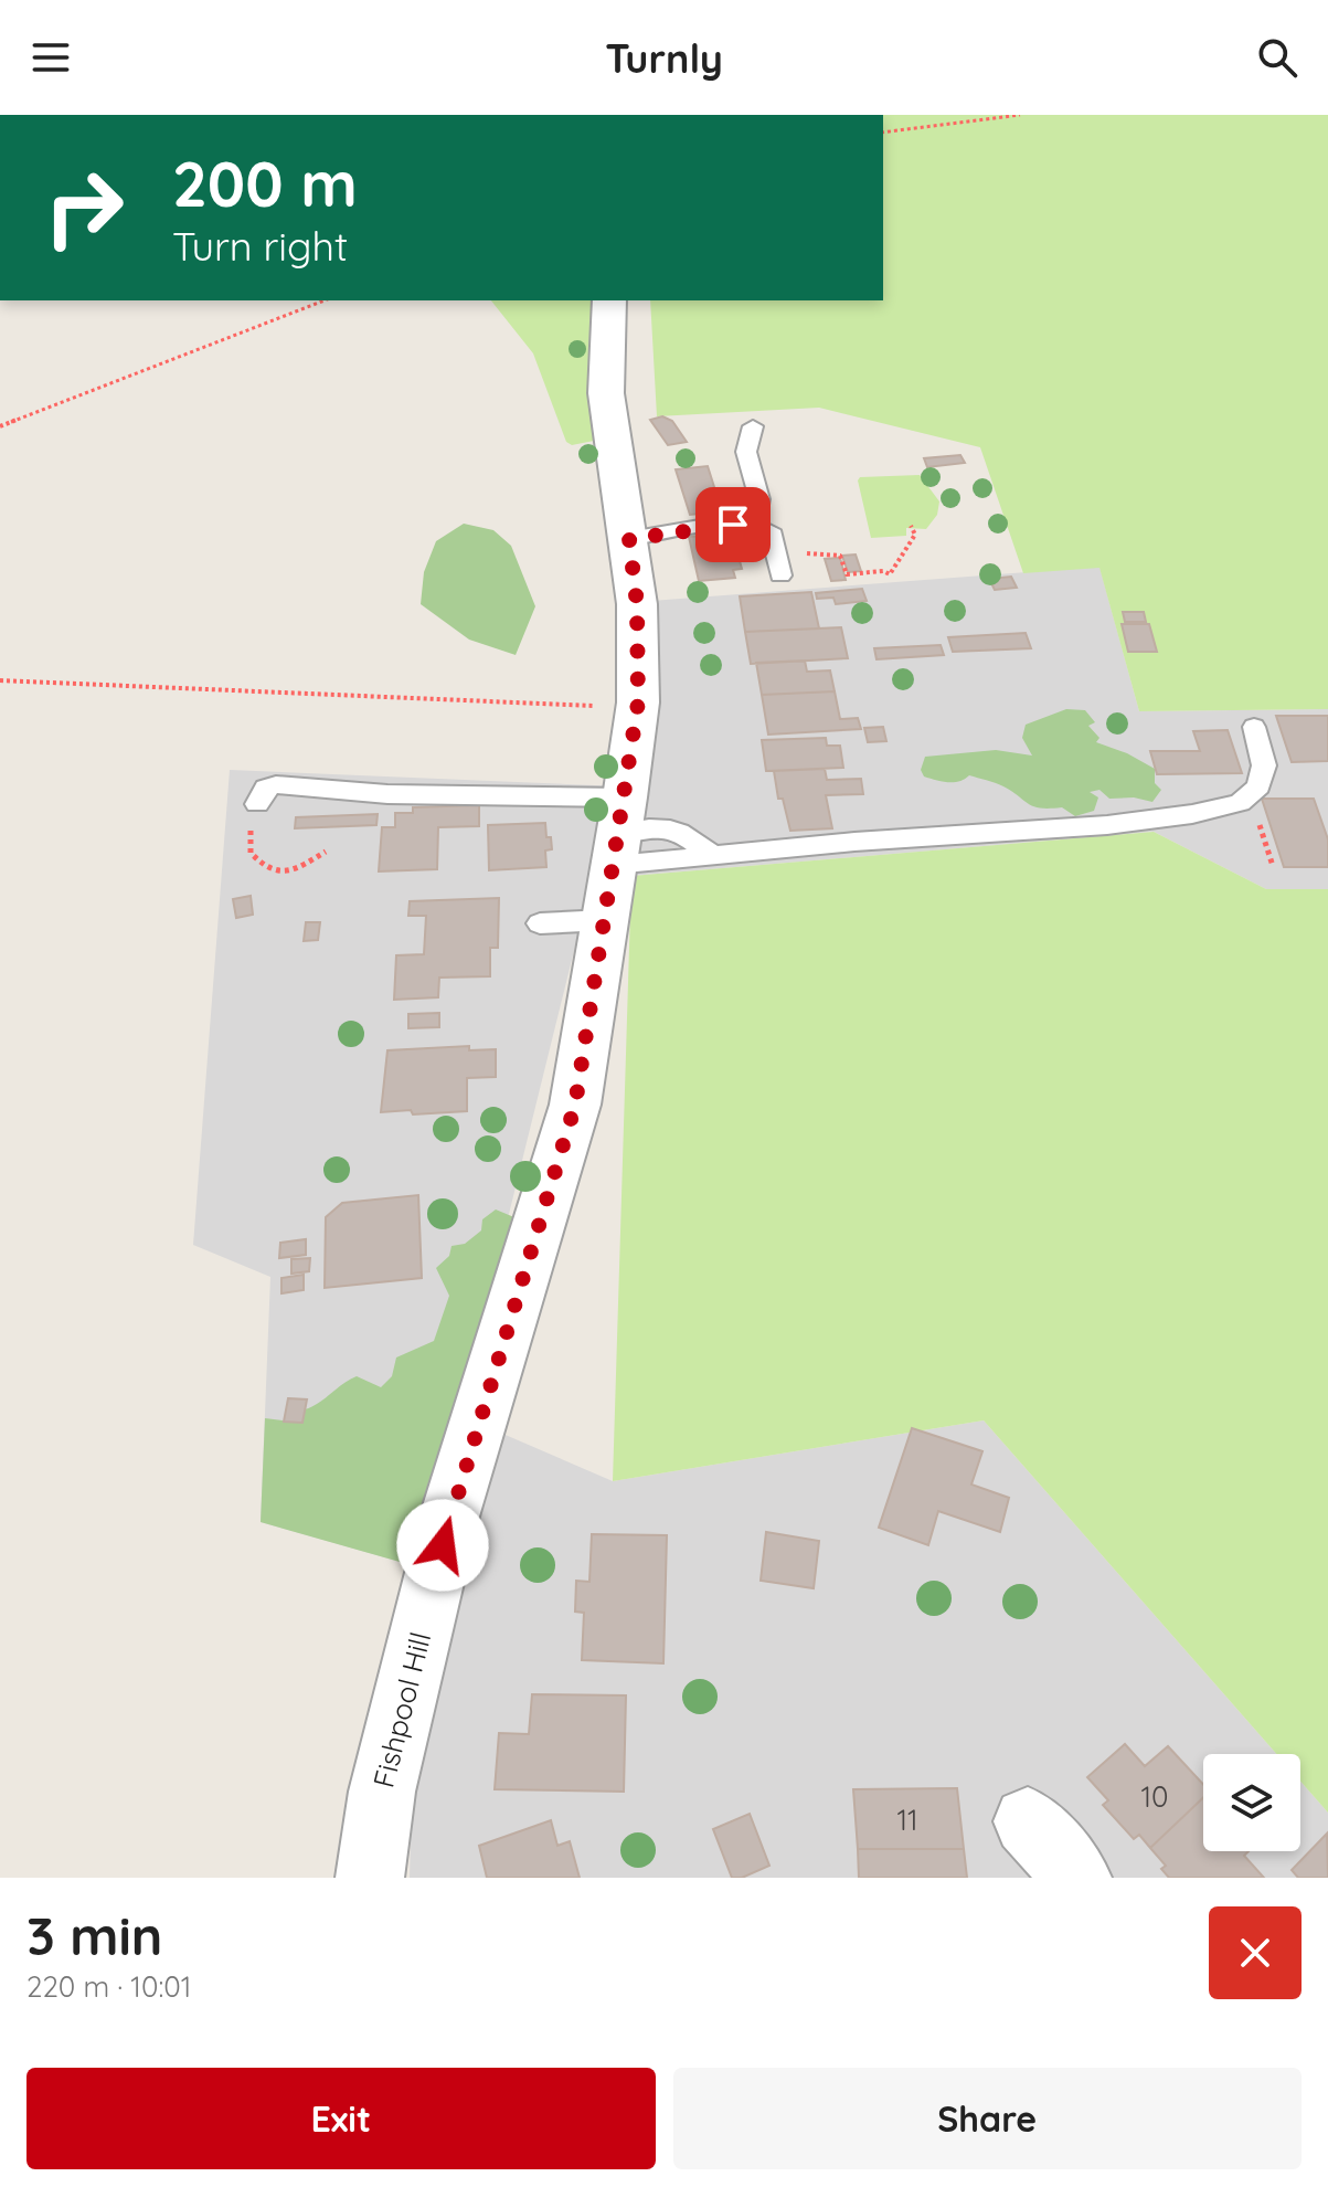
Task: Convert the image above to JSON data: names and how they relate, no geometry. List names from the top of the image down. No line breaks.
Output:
{"streets":{"street":["Fishpool Hill"]},"house_numbers":["10","11"],"page":{"header":"Turnly","turn":["200 m","Turn right"],"heading":["3 min","220 m · 10:01"],"buttons":["Exit","Share"]}}
